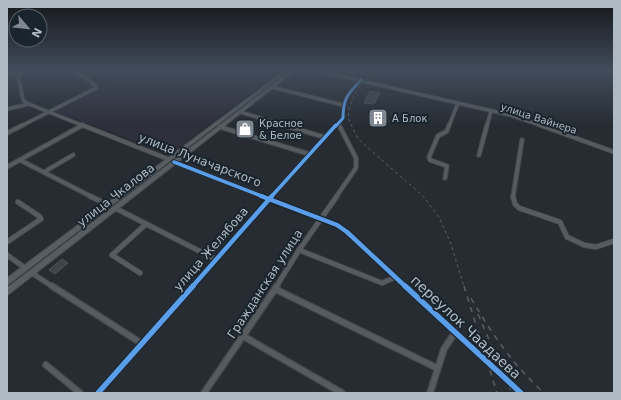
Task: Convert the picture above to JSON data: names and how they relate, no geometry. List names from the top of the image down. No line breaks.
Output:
{"streets":{"main road":["улица Луначарского","улица Чкалова"],"street":["улица Вайнера","улица Желябова","Гражданская улица","переулок Чаадаева"]},"crossings":[["улица Луначарского","улица Чкалова"],["улица Луначарского","улица Желябова"],["улица Луначарского","Гражданская улица"],["улица Луначарского","переулок Чаадаева"],["улица Желябова","Гражданская улица"],["Гражданская улица","переулок Чаадаева"]],"places":{"building":["А Блок"],"shop":["Красное & Белое"]},"north":"bottom right"}
